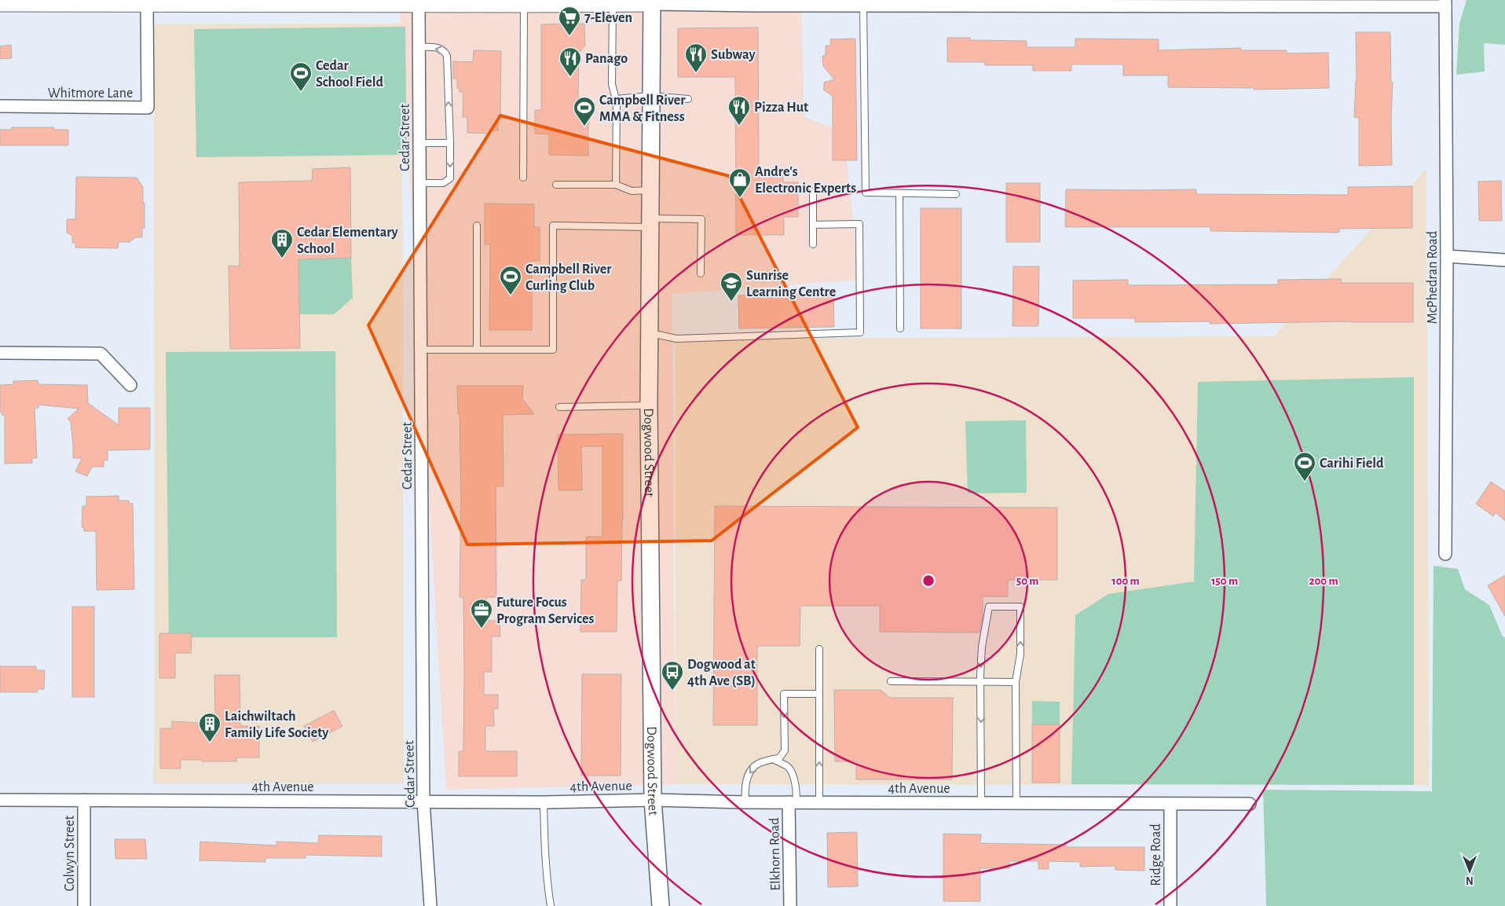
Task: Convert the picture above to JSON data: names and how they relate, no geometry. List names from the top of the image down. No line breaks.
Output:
{"streets":{"main road":["Dogwood Street"],"street":["Whitmore Lane","Cedar Street","McPhedran Road","4th Avenue","Colwyn Street","Elkhorn Road","Ridge Road"]},"crossings":[["Cedar Street","4th Avenue"],["Dogwood Street","4th Avenue"],["4th Avenue","Colwyn Street"],["4th Avenue","Elkhorn Road"],["4th Avenue","Ridge Road"]],"places":{"supermarket":["7-Eleven"],"restaurant":["Subway","Panago","Pizza Hut"],"sports":["Cedar School Field","Campbell River MMA & Fitness","Campbell River Curling Club","Carihi Field"],"shop":["Andre's Electronic Experts"],"building":["Cedar Elementary School","Laichwiltach Family Life Society"],"school or university":["Sunrise Learning Centre"],"office":["Future Focus Program Services"],"bus stop":["Dogwood at 4th Ave (SB)"]},"north":"bottom","rings":["50 m","100 m","150 m","200 m"]}
